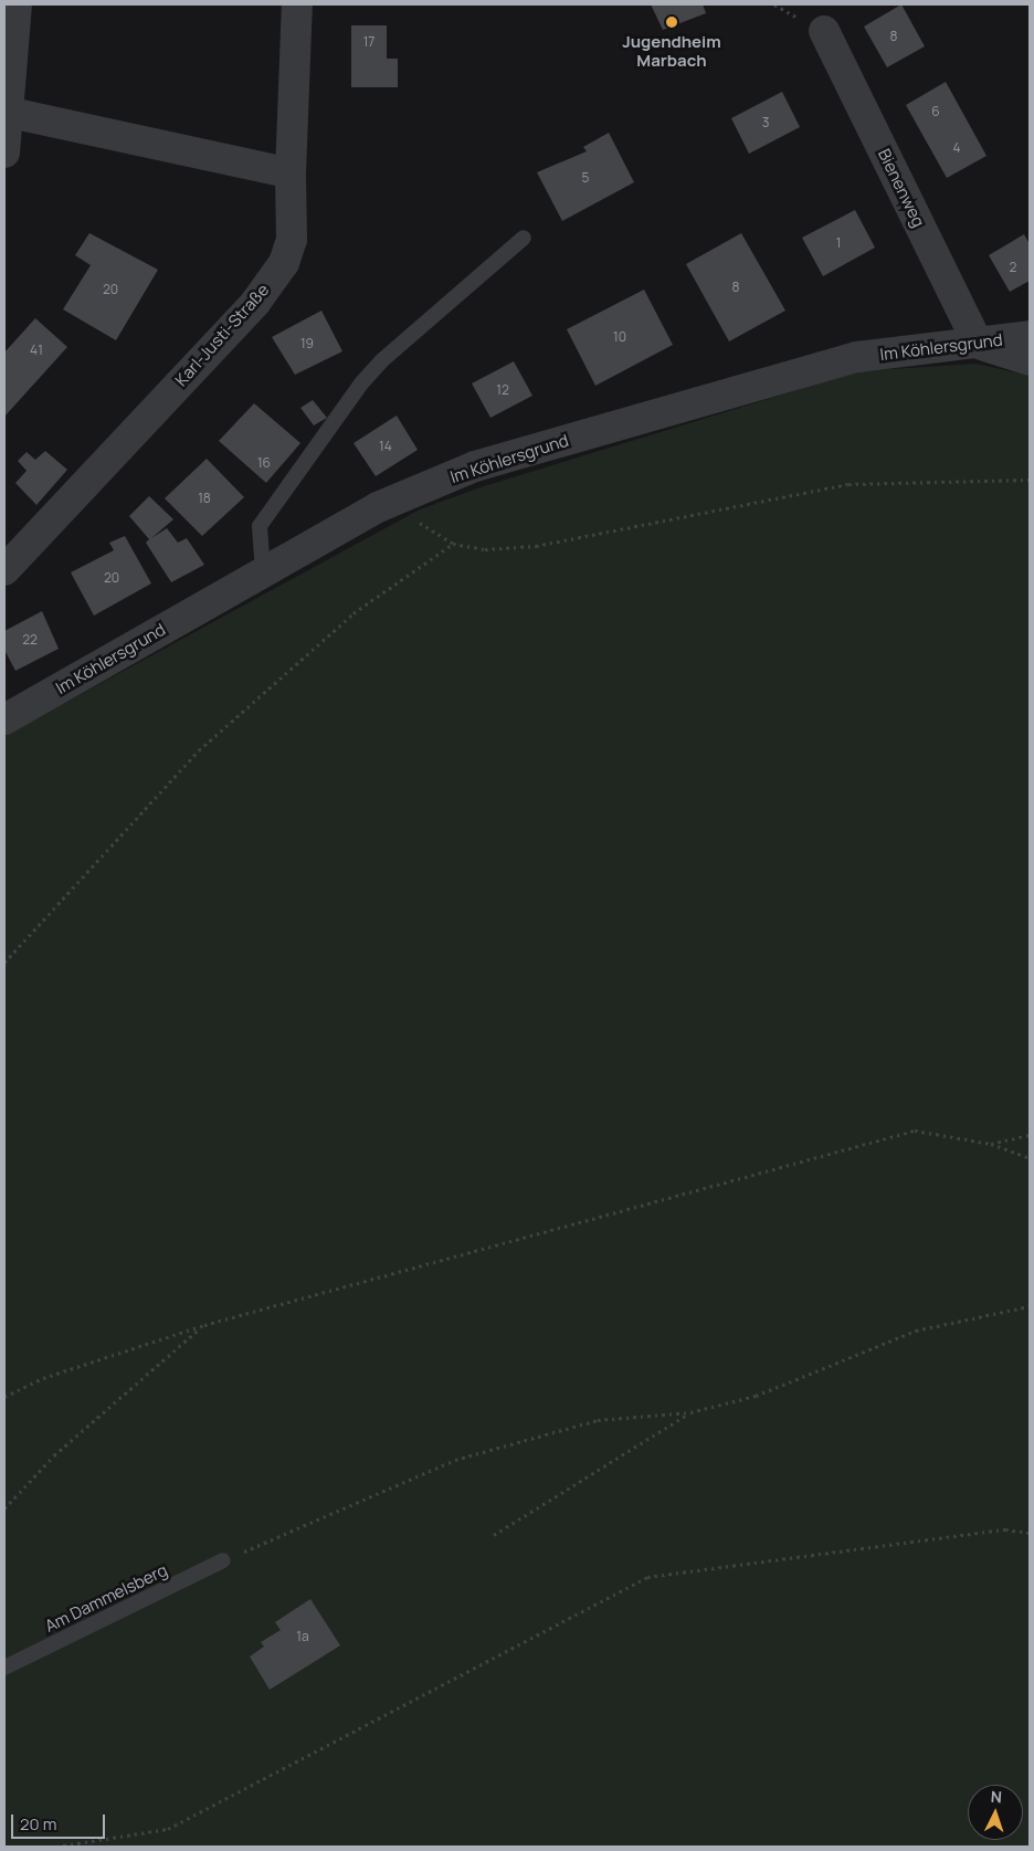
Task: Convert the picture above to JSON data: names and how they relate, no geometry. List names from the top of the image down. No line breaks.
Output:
{"streets":{"street":["Bienenweg","Karl-Justi-Straße","Im Köhlersgrund"],"lane":["Am Dammelsberg"]},"crossings":[["Bienenweg","Im Köhlersgrund"]],"places":["Jugendheim Marbach"],"house_numbers":["8","17","6","3","4","5","1","2","8","20","10","19","41","12","14","16","18","20","22","1a"],"scale_bar":"20 m","north":"top"}
